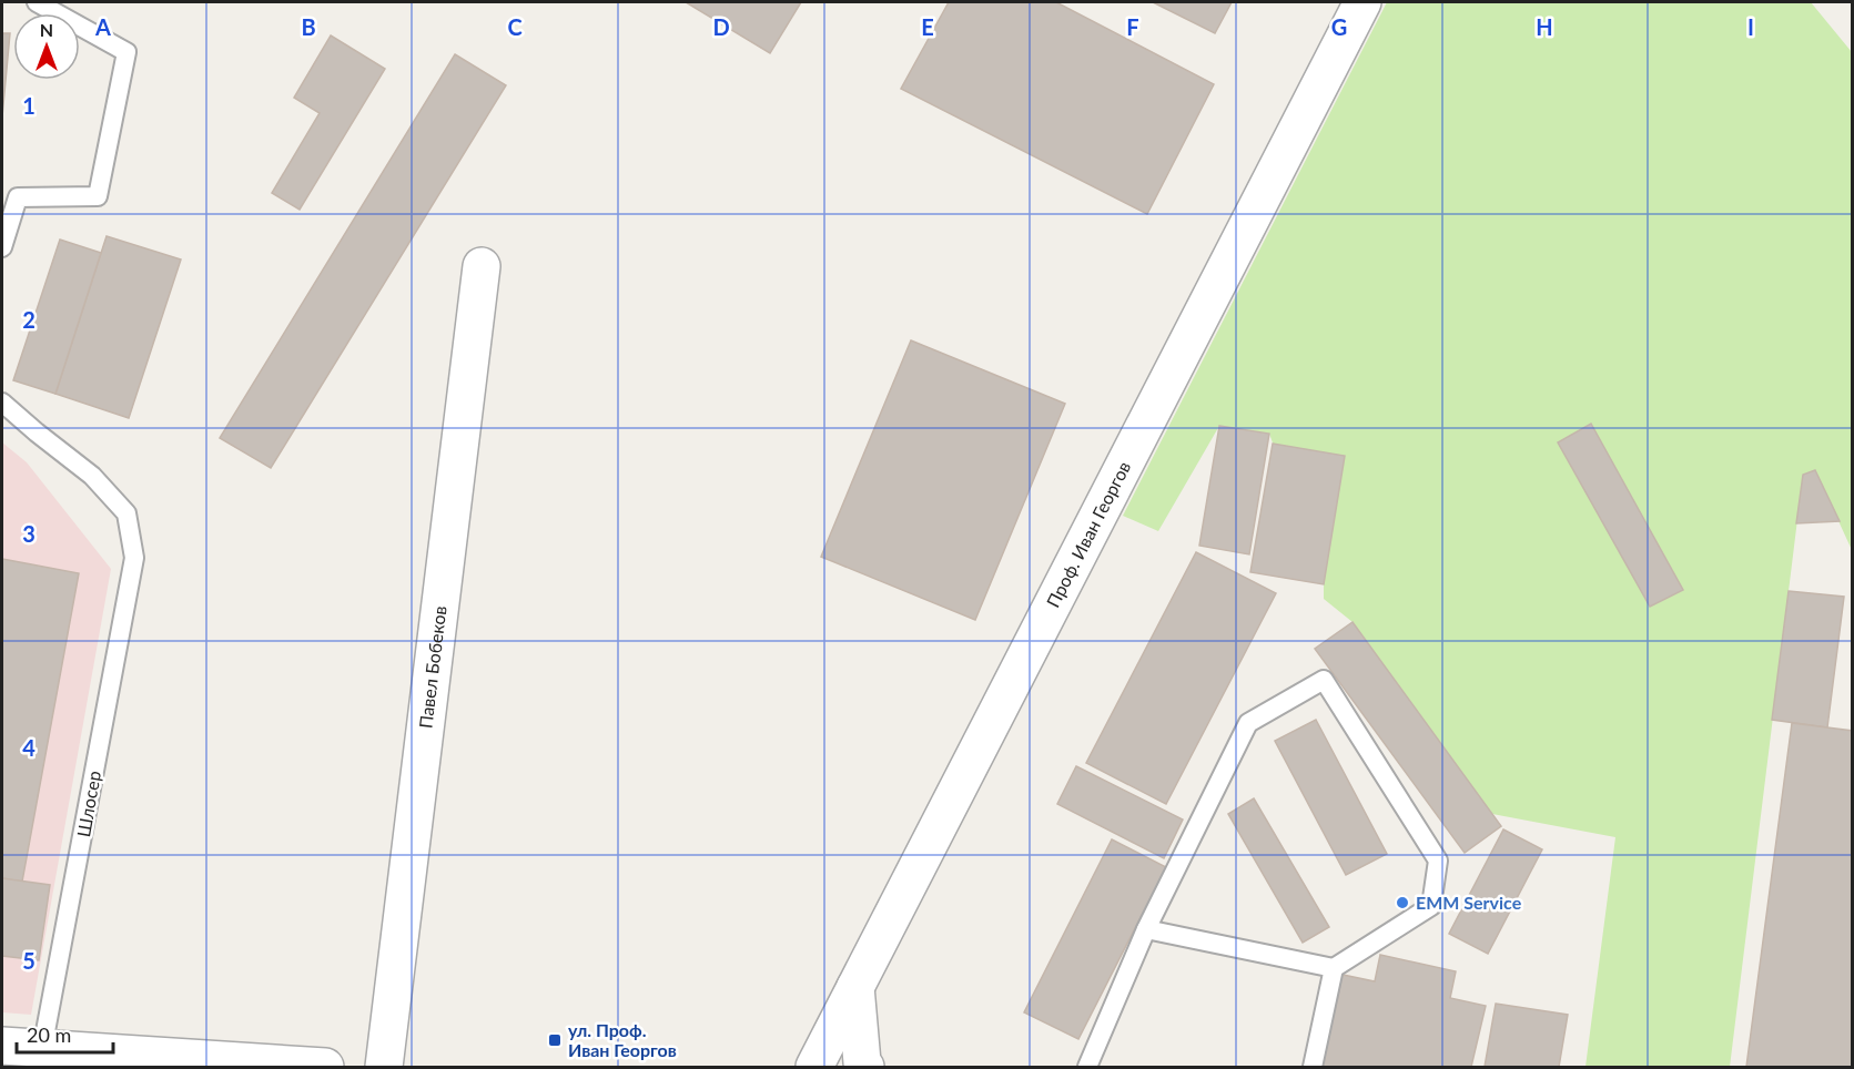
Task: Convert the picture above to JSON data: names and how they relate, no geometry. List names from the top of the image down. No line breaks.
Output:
{"streets":{"street":["Проф. Иван Георгов","Павел Бобеков"],"lane":["Шлосер"]},"places":{"other":["EMM Service"],"transit":["ул. Проф. Иван Георгов"]},"scale_bar":"20 m","north":"top","grid":{"columns":["A","B","C","D","E","F","G","H","I"],"rows":["1","2","3","4","5"]}}
